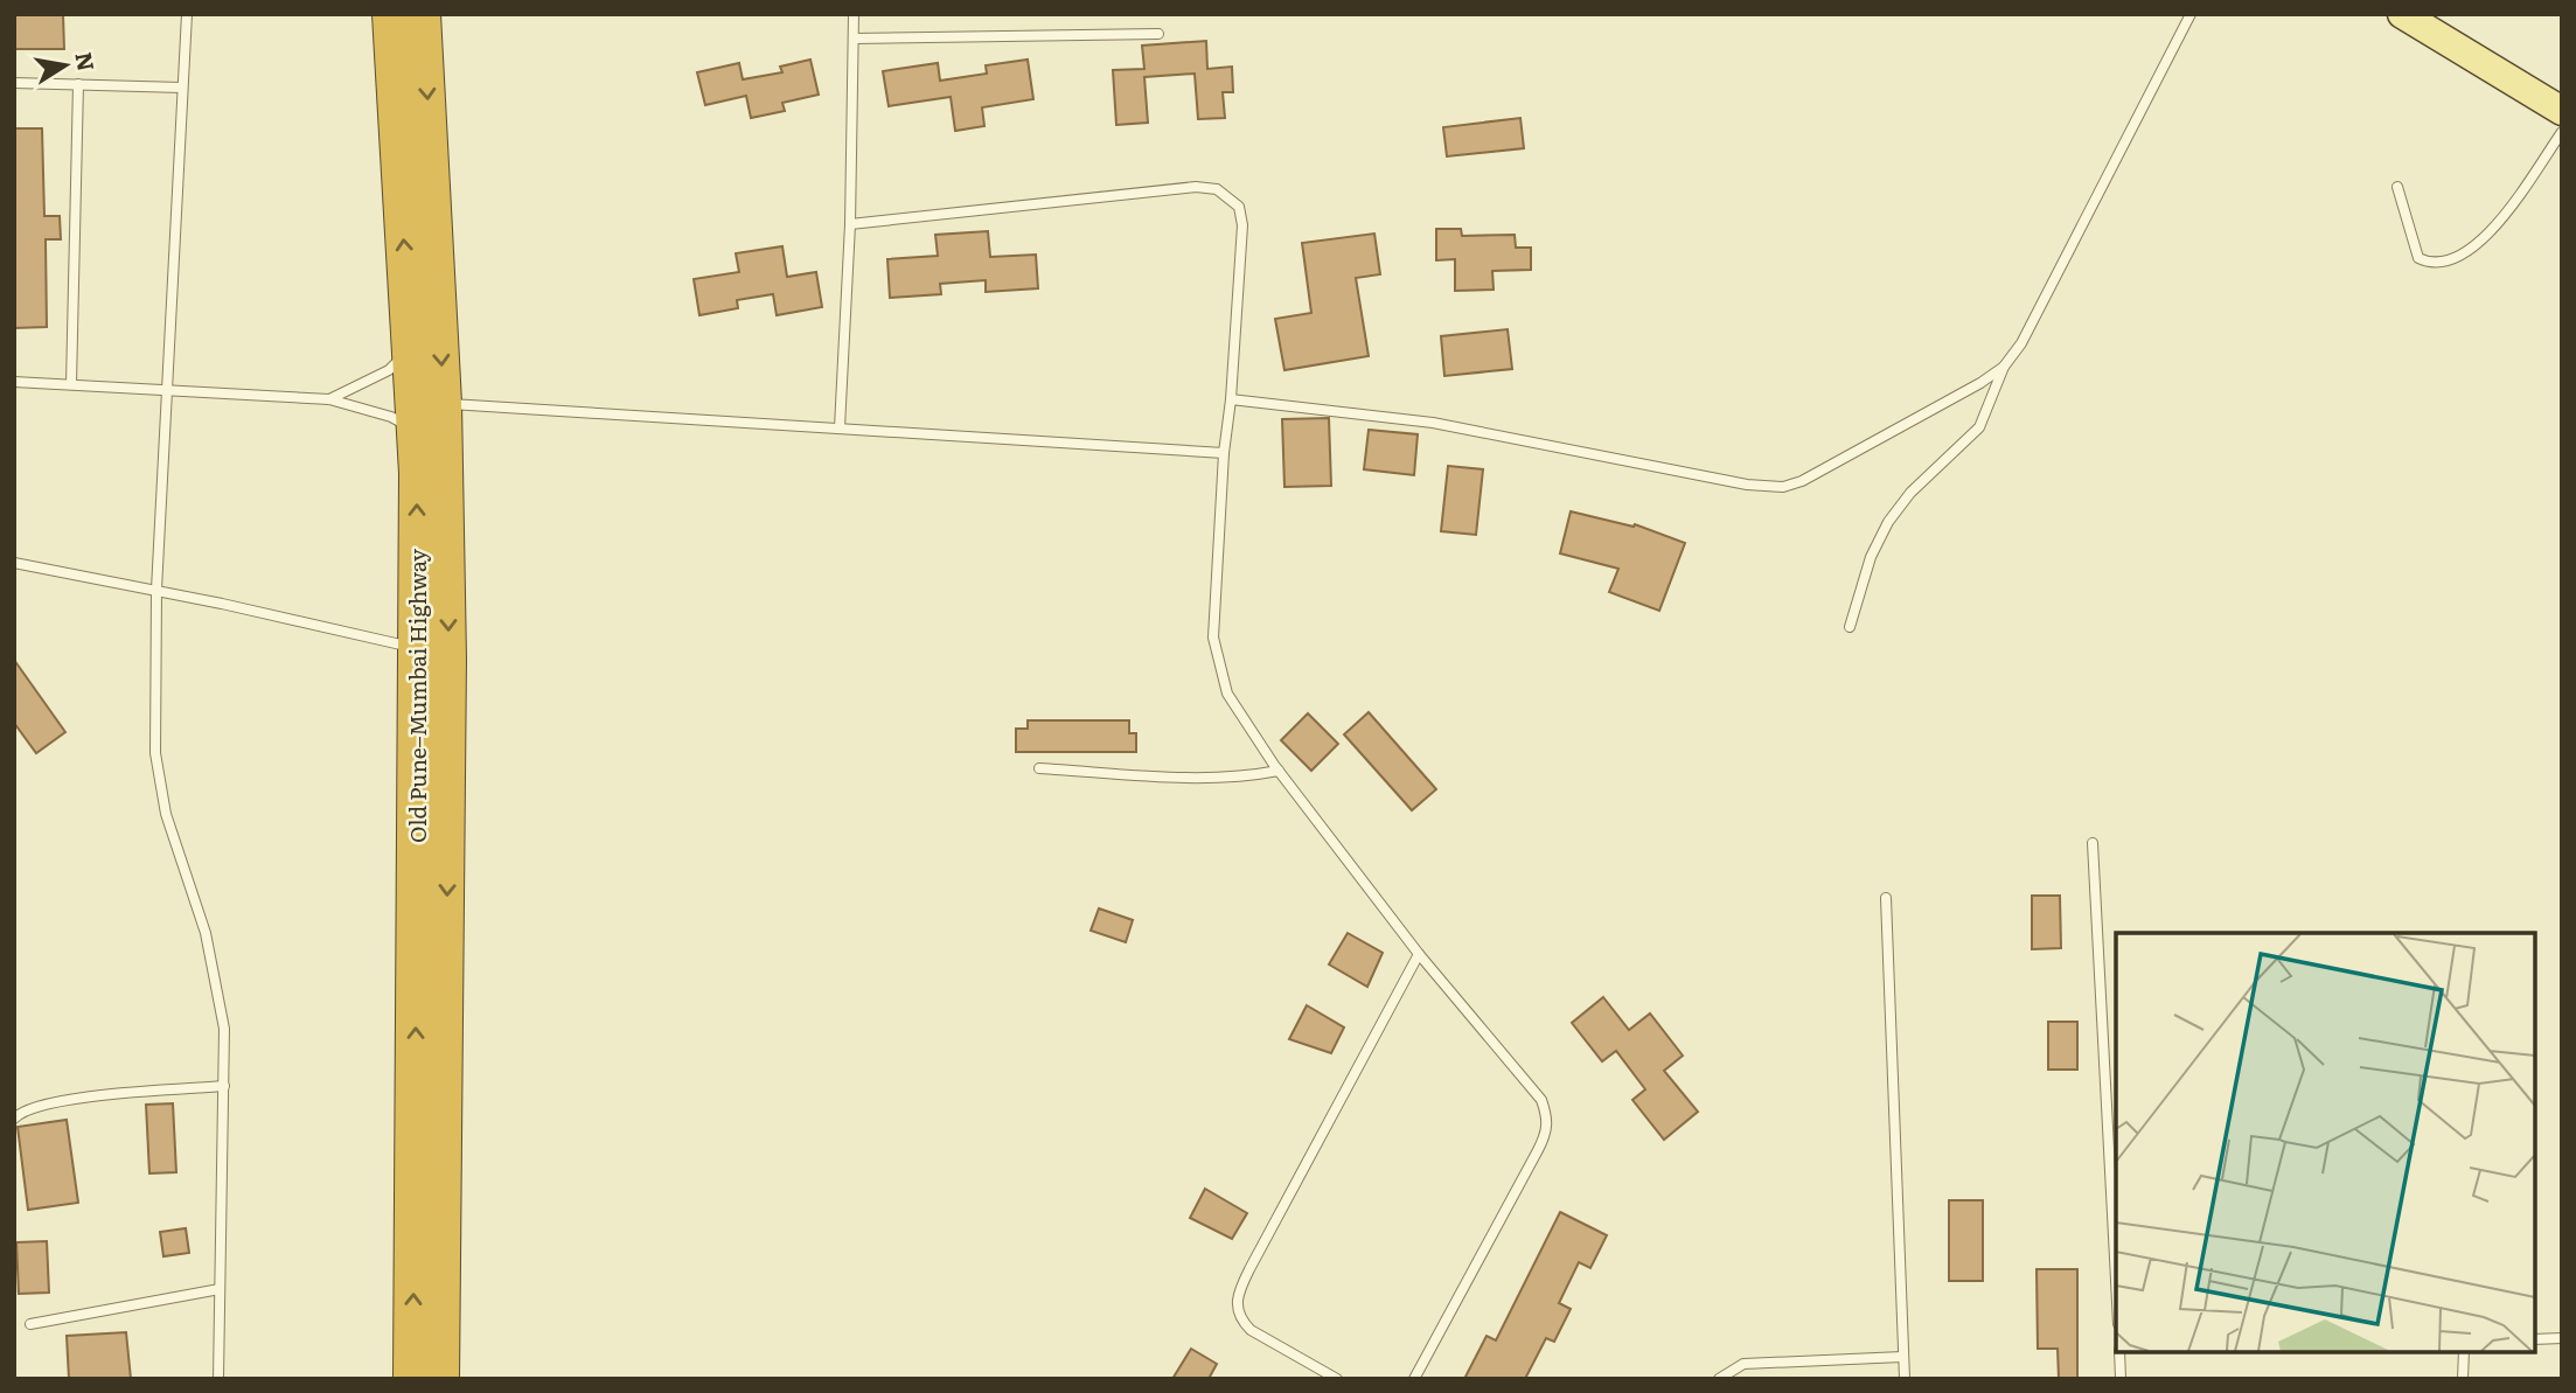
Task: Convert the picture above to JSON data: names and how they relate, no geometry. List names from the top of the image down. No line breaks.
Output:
{"streets":{"highway":["Old Pune–Mumbai Highway"]},"north":"right"}
